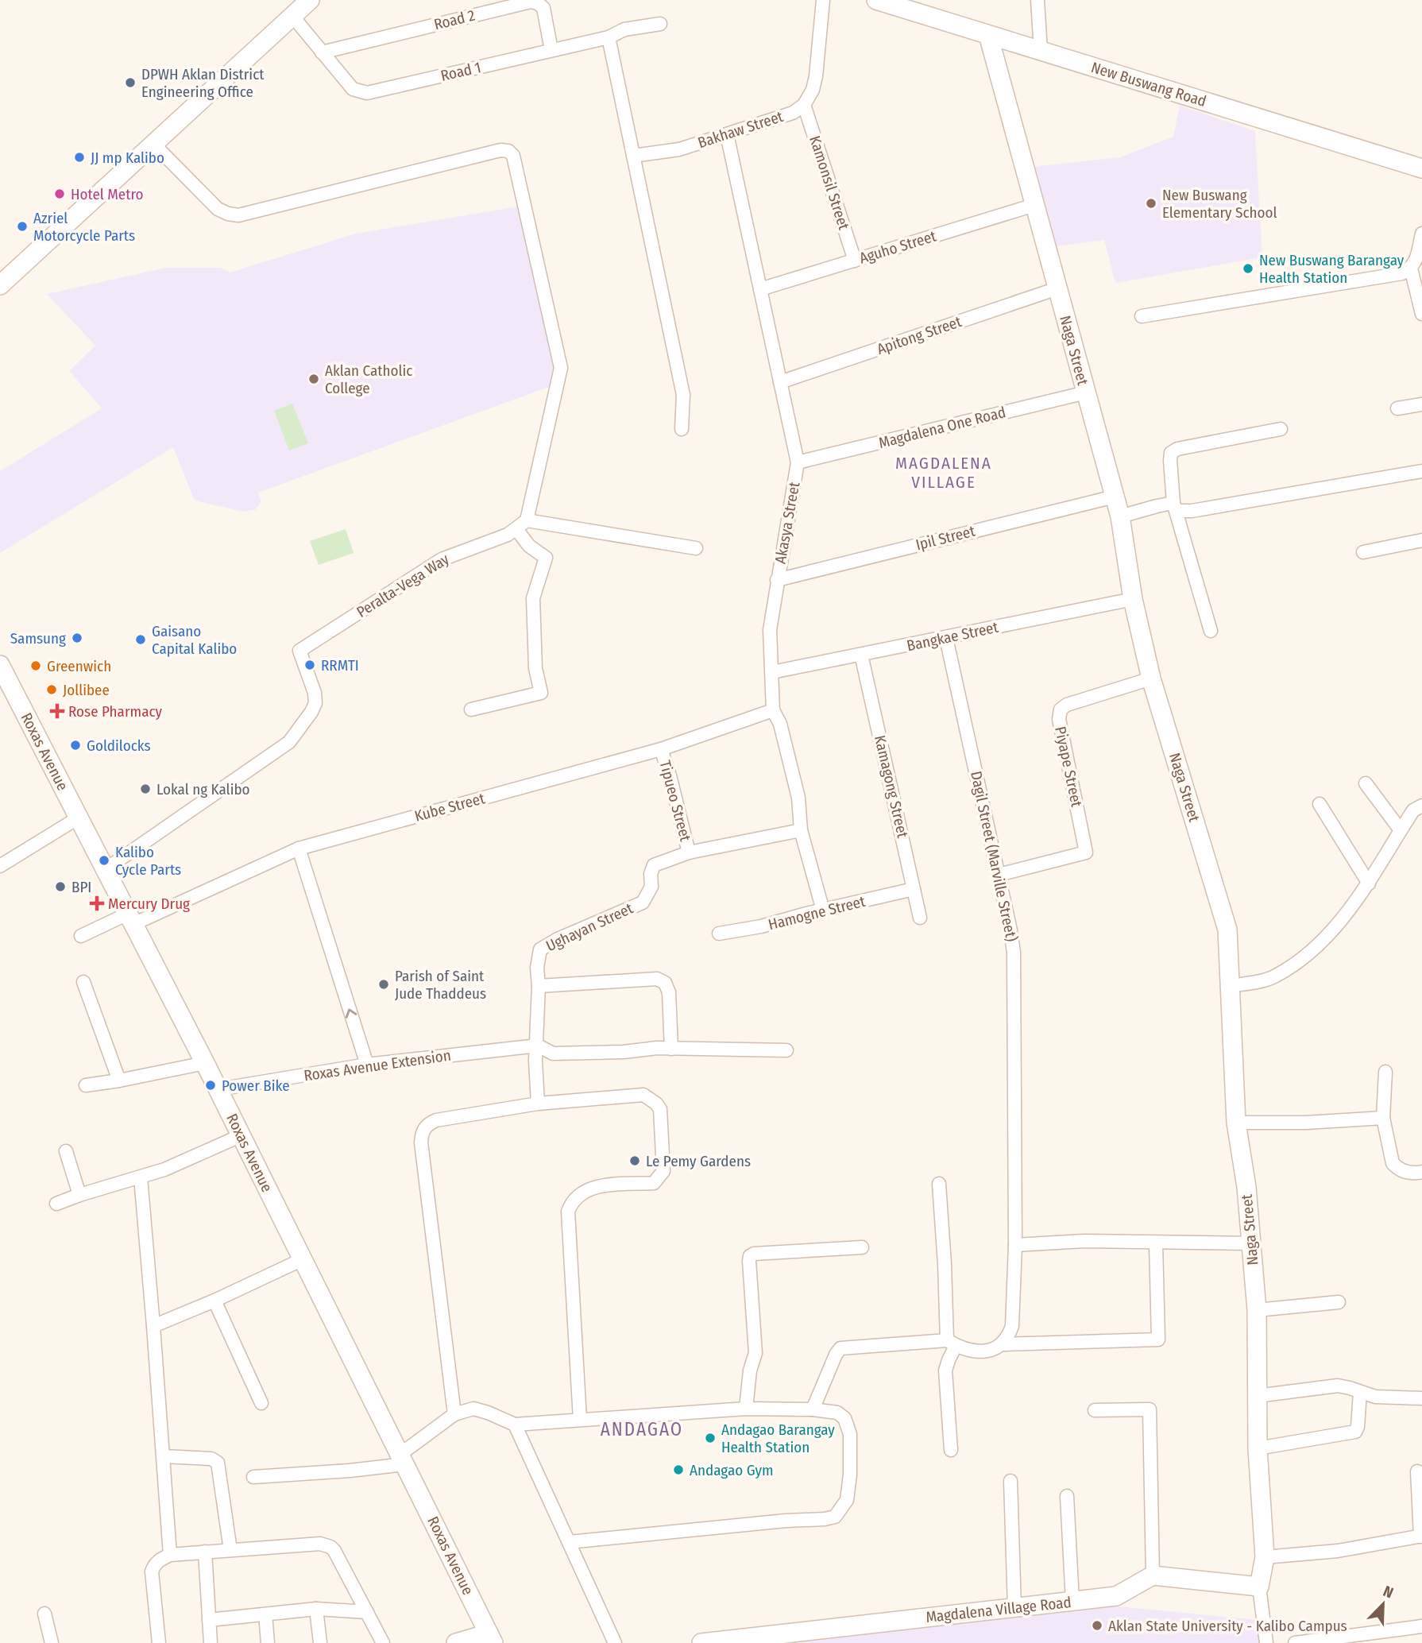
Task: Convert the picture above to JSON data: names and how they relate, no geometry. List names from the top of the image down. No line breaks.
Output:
{"streets":{"street":["Road 2","Road 1","New Buswang Road","Bakhaw Street","Kamonsil Street","Aguho Street","Apitong Street","Naga Street","Magdalena One Road","Akasya Street","Ipil Street","Peralta-Vega Way","Bangkae Street","Roxas Avenue","Piyape Street","Kamagong Street","Tipueo Street","Kube Street","Dagil Street (Marville Street)","Hamogne Street","Ughayan Street","Roxas Avenue Extension","Magdalena Village Road"]},"crossings":[["Road 2","Road 1"],["New Buswang Road","Naga Street"],["Bakhaw Street","Kamonsil Street"],["Bakhaw Street","Akasya Street"],["Kamonsil Street","Aguho Street"],["Aguho Street","Naga Street"],["Aguho Street","Akasya Street"],["Apitong Street","Naga Street"],["Apitong Street","Akasya Street"],["Naga Street","Magdalena One Road"],["Naga Street","Ipil Street"],["Naga Street","Bangkae Street"],["Naga Street","Piyape Street"],["Magdalena One Road","Akasya Street"],["Akasya Street","Ipil Street"],["Akasya Street","Bangkae Street"],["Akasya Street","Kube Street"],["Akasya Street","Hamogne Street"],["Akasya Street","Ughayan Street"],["Peralta-Vega Way","Roxas Avenue"],["Bangkae Street","Kamagong Street"],["Bangkae Street","Dagil Street (Marville Street)"],["Roxas Avenue","Kube Street"],["Roxas Avenue","Roxas Avenue Extension"],["Piyape Street","Dagil Street (Marville Street)"],["Kamagong Street","Hamogne Street"],["Tipueo Street","Kube Street"],["Tipueo Street","Ughayan Street"],["Ughayan Street","Roxas Avenue Extension"]],"districts":["MAGDALENA VILLAGE","ANDAGAO"],"places":{"other":["DPWH Aklan District Engineering Office","JJ mp Kalibo","Hotel Metro","New Buswang Elementary School","Azriel Motorcycle Parts","New Buswang Barangay Health Station","Aklan Catholic College","Samsung","Gaisano Capital Kalibo","RRMTI","Greenwich","Jollibee","Goldilocks","Lokal ng Kalibo","Kalibo Cycle Parts","BPI","Parish of Saint Jude Thaddeus","Power Bike","Le Pemy Gardens","Andagao Barangay Health Station","Andagao Gym","Aklan State University - Kalibo Campus"],"health":["Rose Pharmacy","Mercury Drug"]},"north":"top right"}
